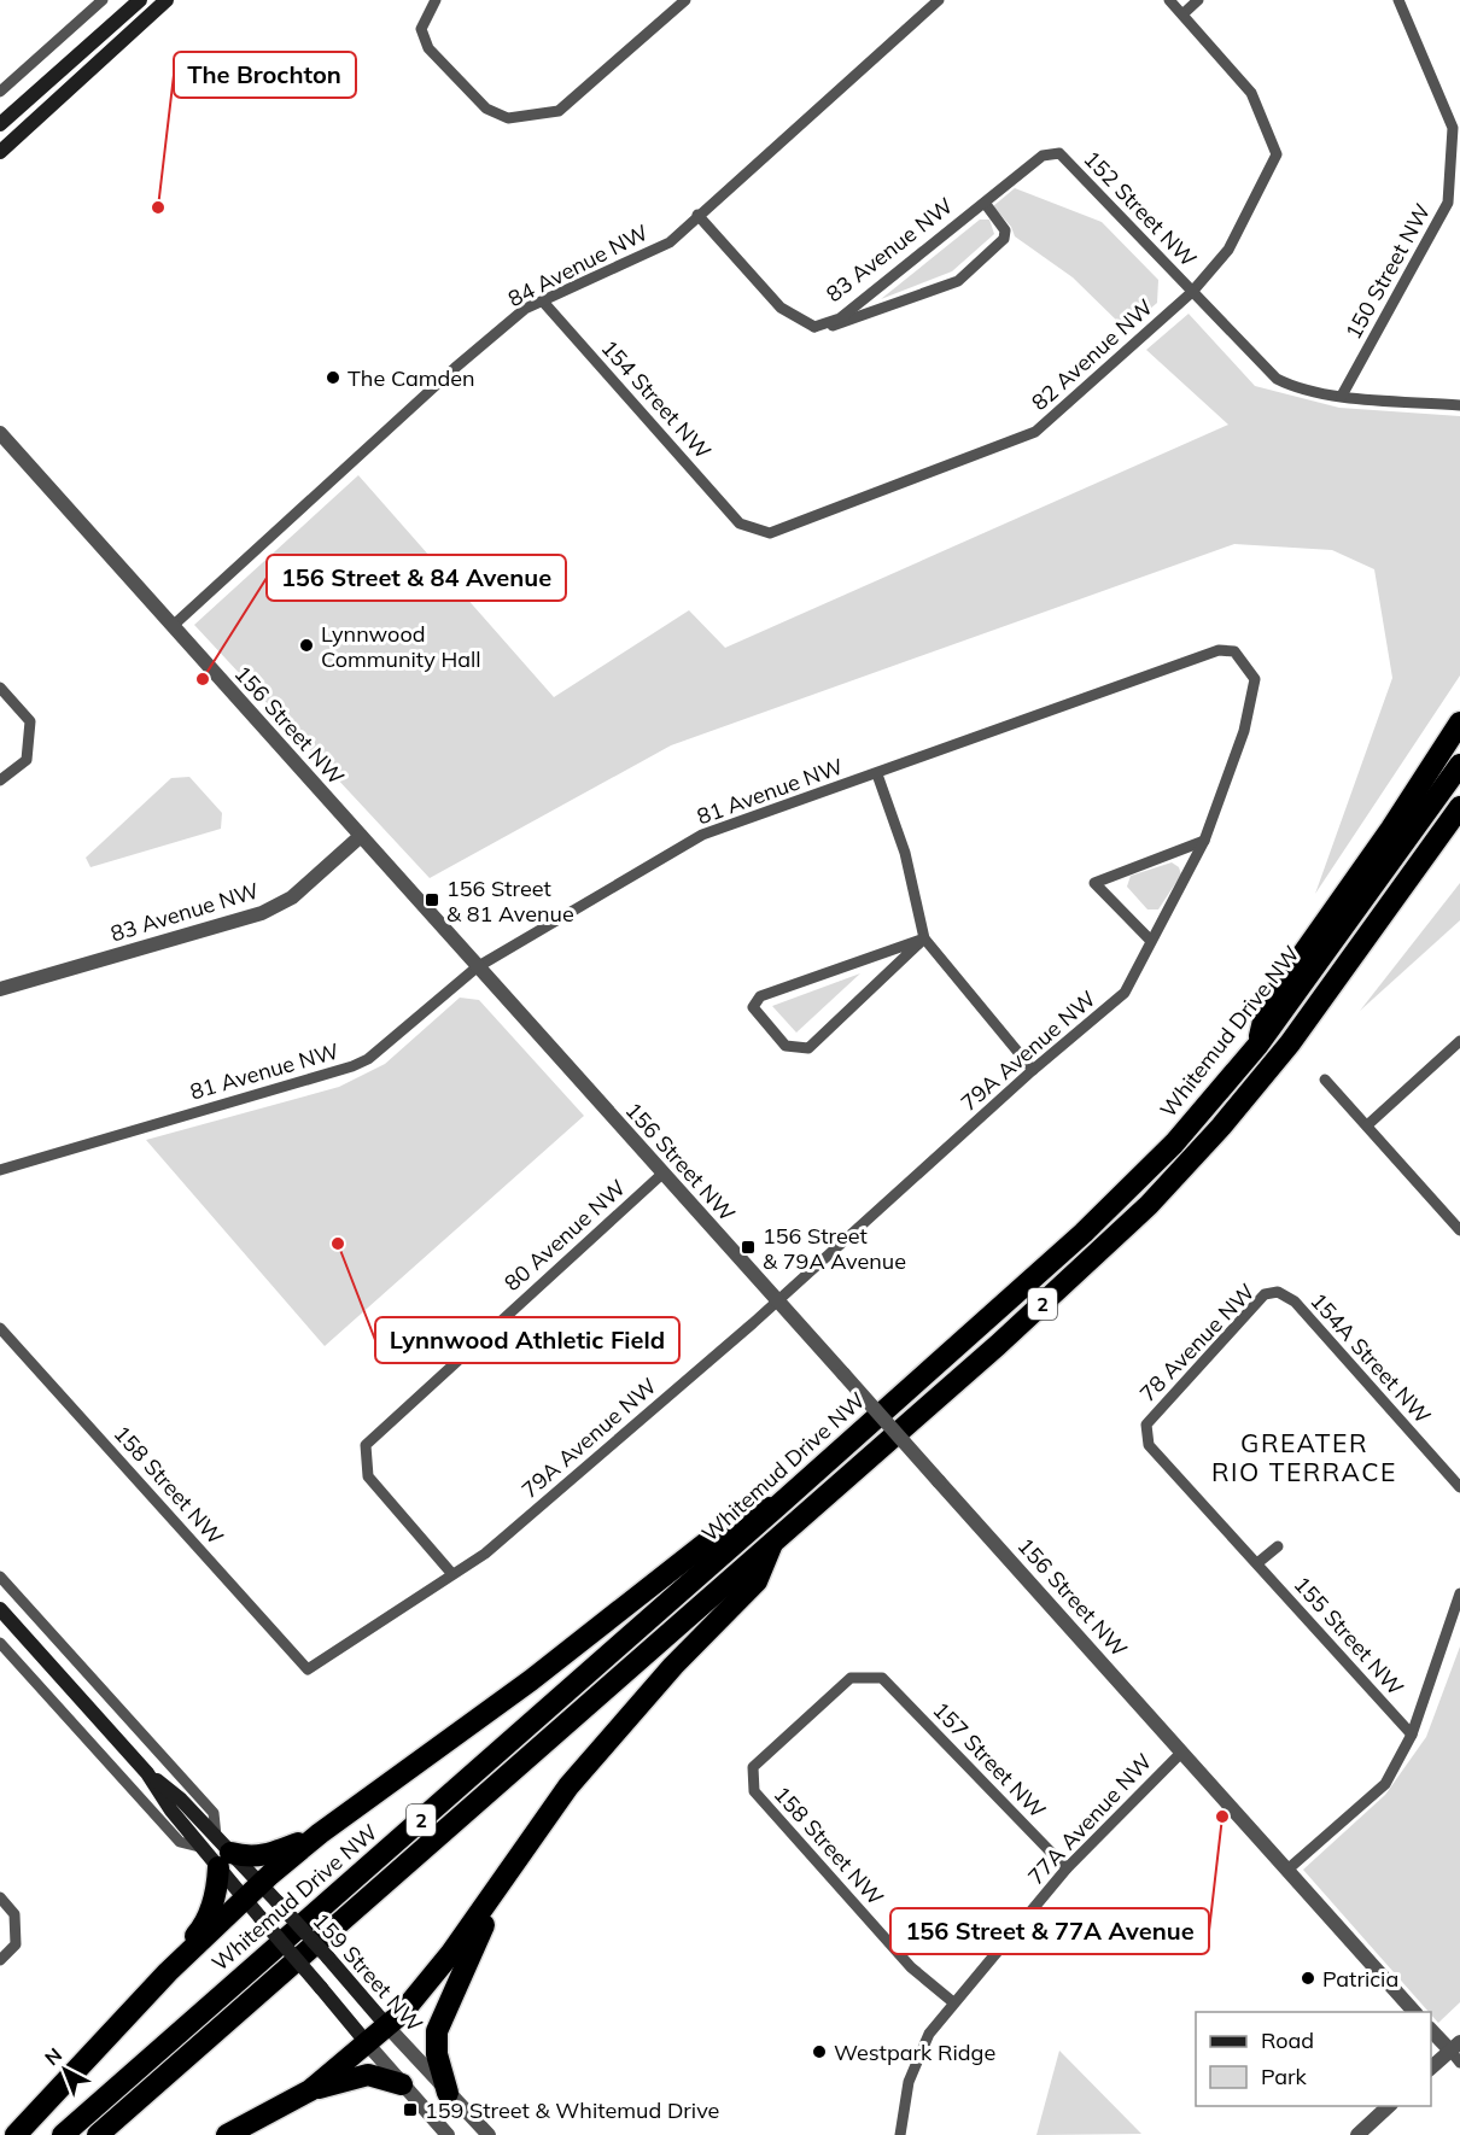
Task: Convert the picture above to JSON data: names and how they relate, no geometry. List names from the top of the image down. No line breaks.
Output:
{"streets":{"highway":["Whitemud Drive NW","2"],"main road":["159 Street NW"],"street":["152 Street NW","83 Avenue NW","84 Avenue NW","150 Street NW","82 Avenue NW","154 Street NW","156 Street NW","81 Avenue NW","79A Avenue NW","80 Avenue NW","78 Avenue NW","154A Street NW","158 Street NW","155 Street NW","157 Street NW","77A Avenue NW"]},"crossings":[["152 Street NW","83 Avenue NW"],["152 Street NW","150 Street NW"],["152 Street NW","82 Avenue NW"],["83 Avenue NW","156 Street NW"],["84 Avenue NW","154 Street NW"],["84 Avenue NW","156 Street NW"],["82 Avenue NW","154 Street NW"],["156 Street NW","81 Avenue NW"],["156 Street NW","79A Avenue NW"],["156 Street NW","80 Avenue NW"],["156 Street NW","77A Avenue NW"],["81 Avenue NW","79A Avenue NW"],["79A Avenue NW","80 Avenue NW"],["79A Avenue NW","158 Street NW"],["78 Avenue NW","154A Street NW"],["78 Avenue NW","155 Street NW"],["158 Street NW","157 Street NW"],["158 Street NW","77A Avenue NW"],["157 Street NW","77A Avenue NW"]],"districts":["GREATER RIO TERRACE"],"places":{"other":["The Brochton","The Camden","Lynnwood Community Hall","156 Street & 84 Avenue","Lynnwood Athletic Field","156 Street & 77A Avenue","Patricia","Westpark Ridge"],"transit":["156 Street & 81 Avenue","156 Street & 79A Avenue","159 Street & Whitemud Drive"]},"legend":["Road","Park"],"north":"top left"}
